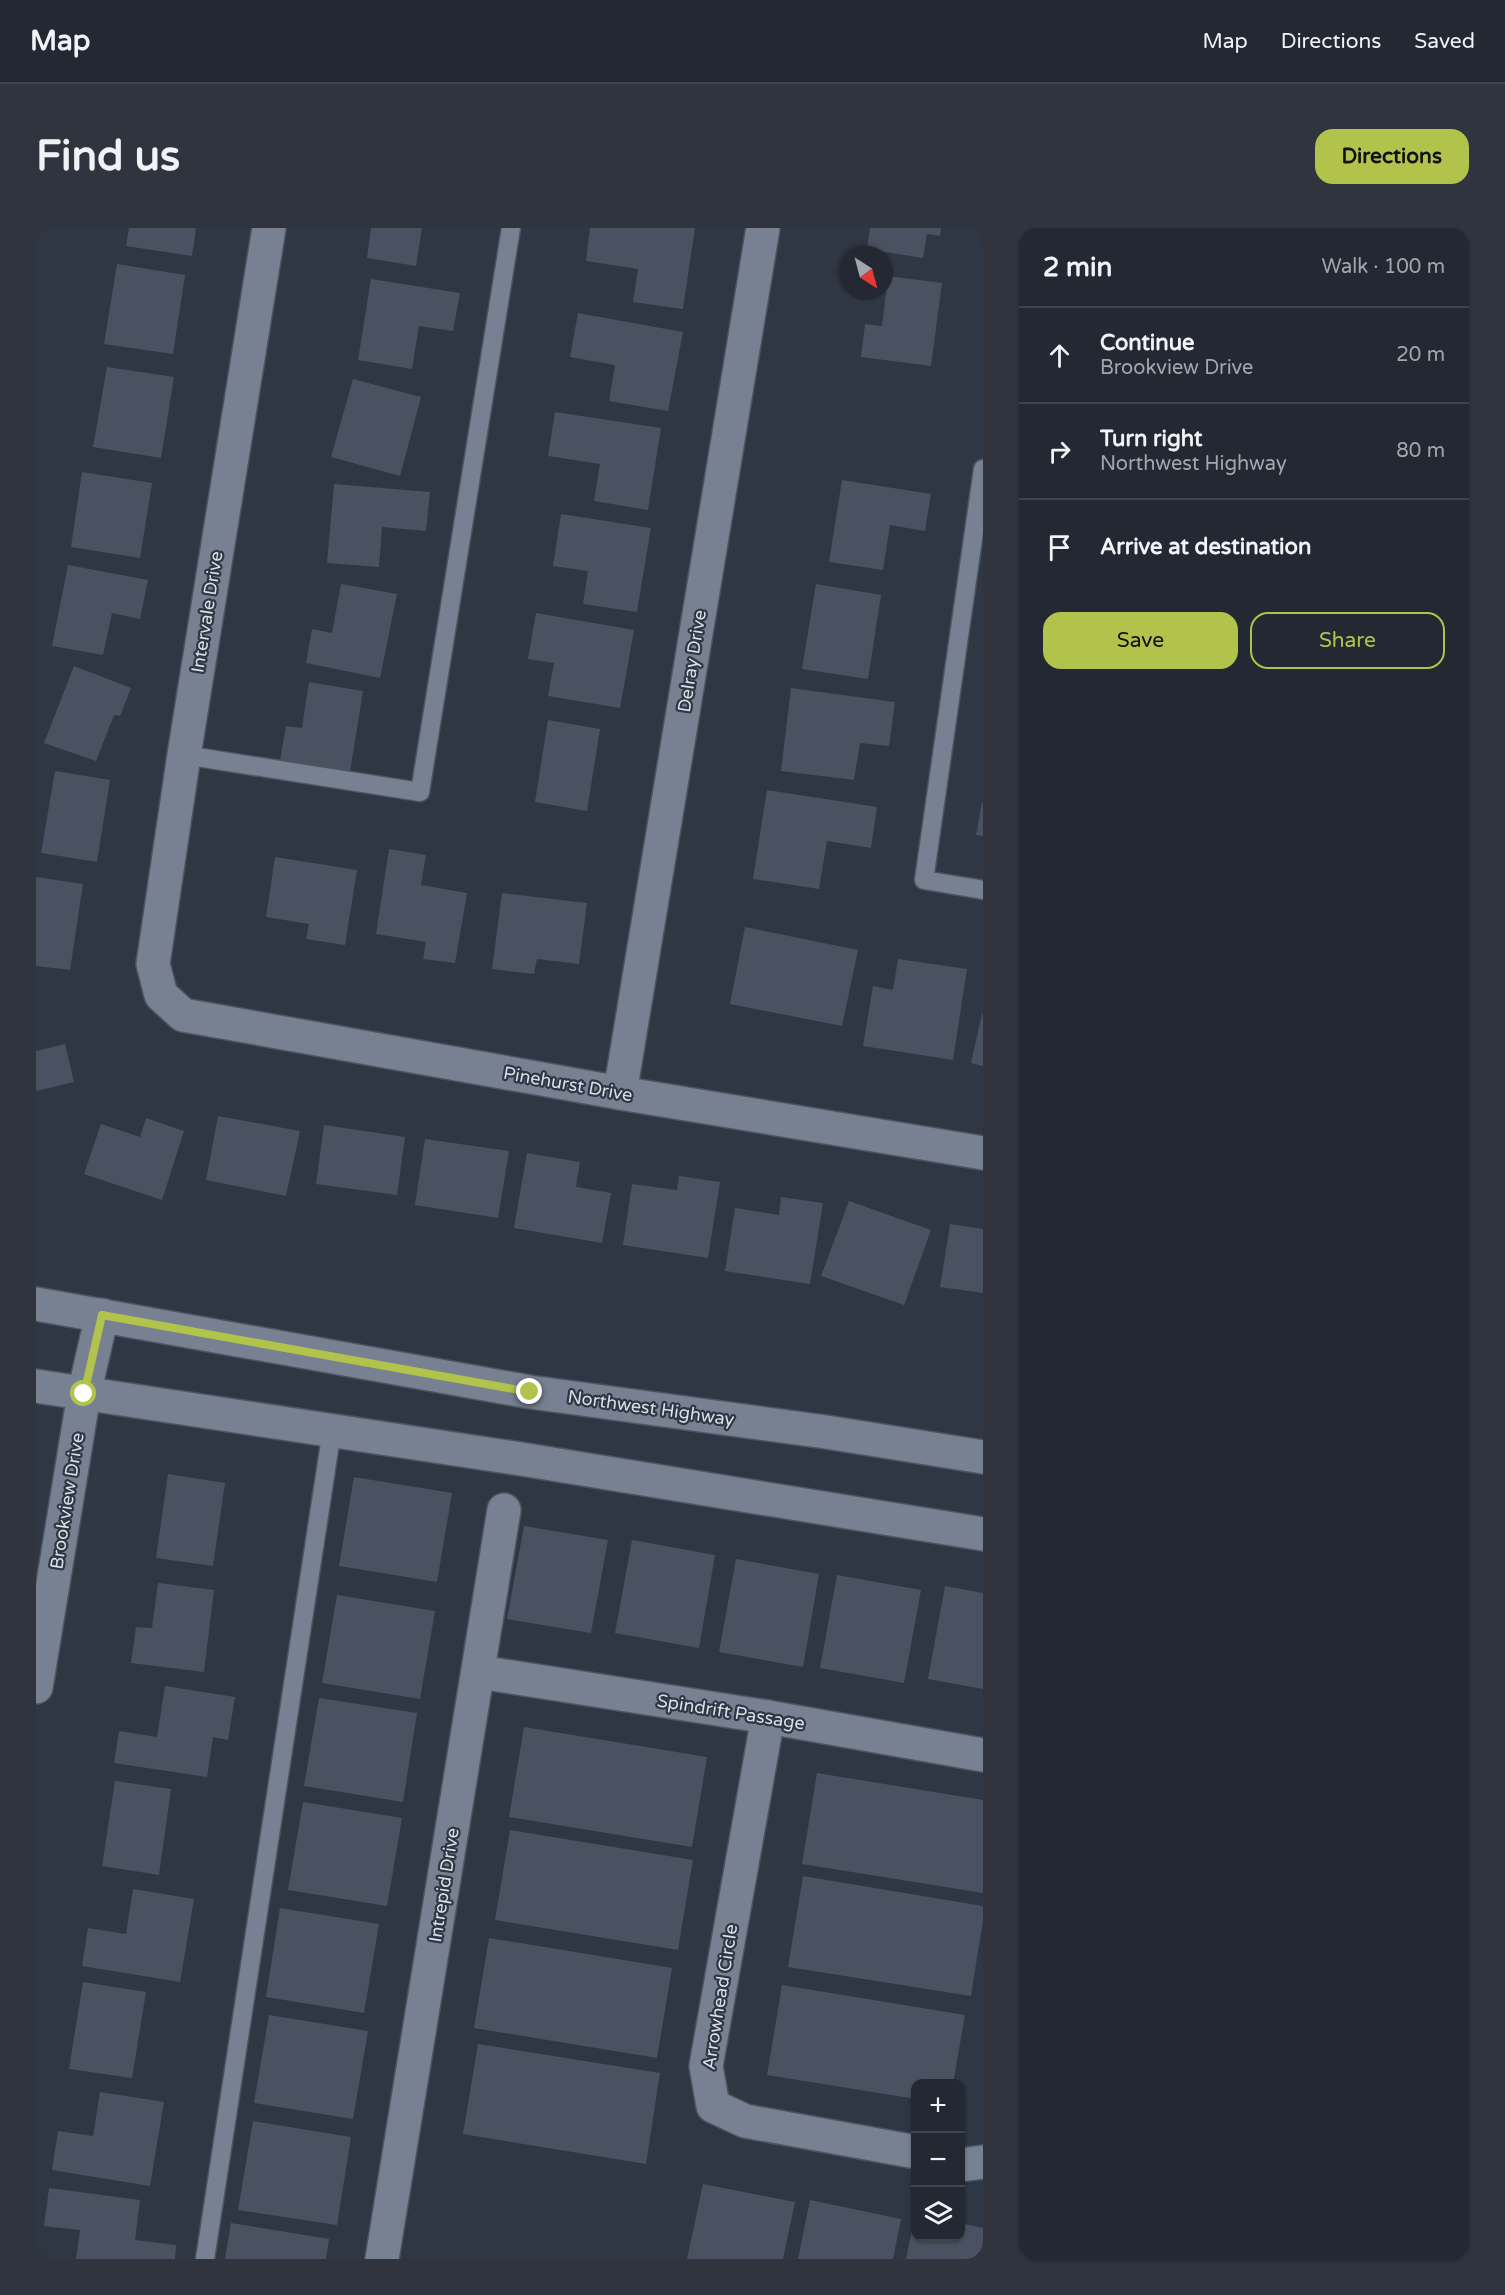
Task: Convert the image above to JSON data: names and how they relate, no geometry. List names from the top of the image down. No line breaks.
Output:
{"streets":{"street":["Intervale Drive","Delray Drive","Pinehurst Drive","Northwest Highway","Brookview Drive","Spindrift Passage","Intrepid Drive","Arrowhead Circle"]},"crossings":[["Intervale Drive","Pinehurst Drive"],["Delray Drive","Pinehurst Drive"],["Northwest Highway","Brookview Drive"],["Spindrift Passage","Intrepid Drive"],["Spindrift Passage","Arrowhead Circle"]],"north":"bottom right","page":{"header":"Map","nav":["Map","Directions","Saved"],"buttons":["Directions",["Save","Share"]],"title":"Find us","heading":["2 min","Walk · 100 m"],"list":[["Continue","Brookview Drive","20 m"],["Turn right","Northwest Highway","80 m"],"Arrive at destination"],"map_buttons":["+","−"]}}
